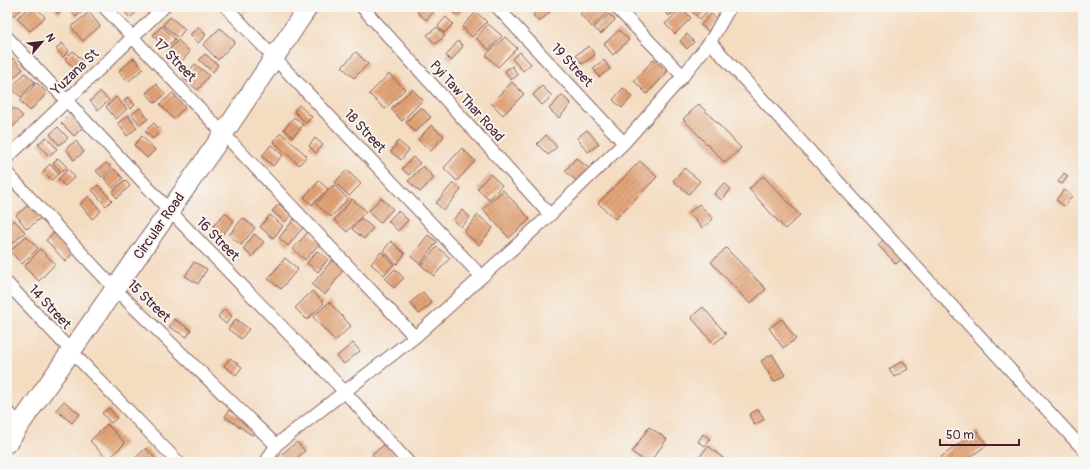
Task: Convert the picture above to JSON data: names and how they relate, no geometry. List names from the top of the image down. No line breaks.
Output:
{"streets":{"main road":["Circular Road"],"street":["17 Street","19 Street","Yuzana St","Pyi Taw Thar Road","18 Street","16 Street","15 Street","14 Street"]},"crossings":[["17 Street","Yuzana St"],["17 Street","Circular Road"],["Yuzana St","16 Street"],["18 Street","Circular Road"],["Circular Road","16 Street"],["Circular Road","15 Street"],["Circular Road","14 Street"]],"scale_bar":"50 m","north":"top right"}
